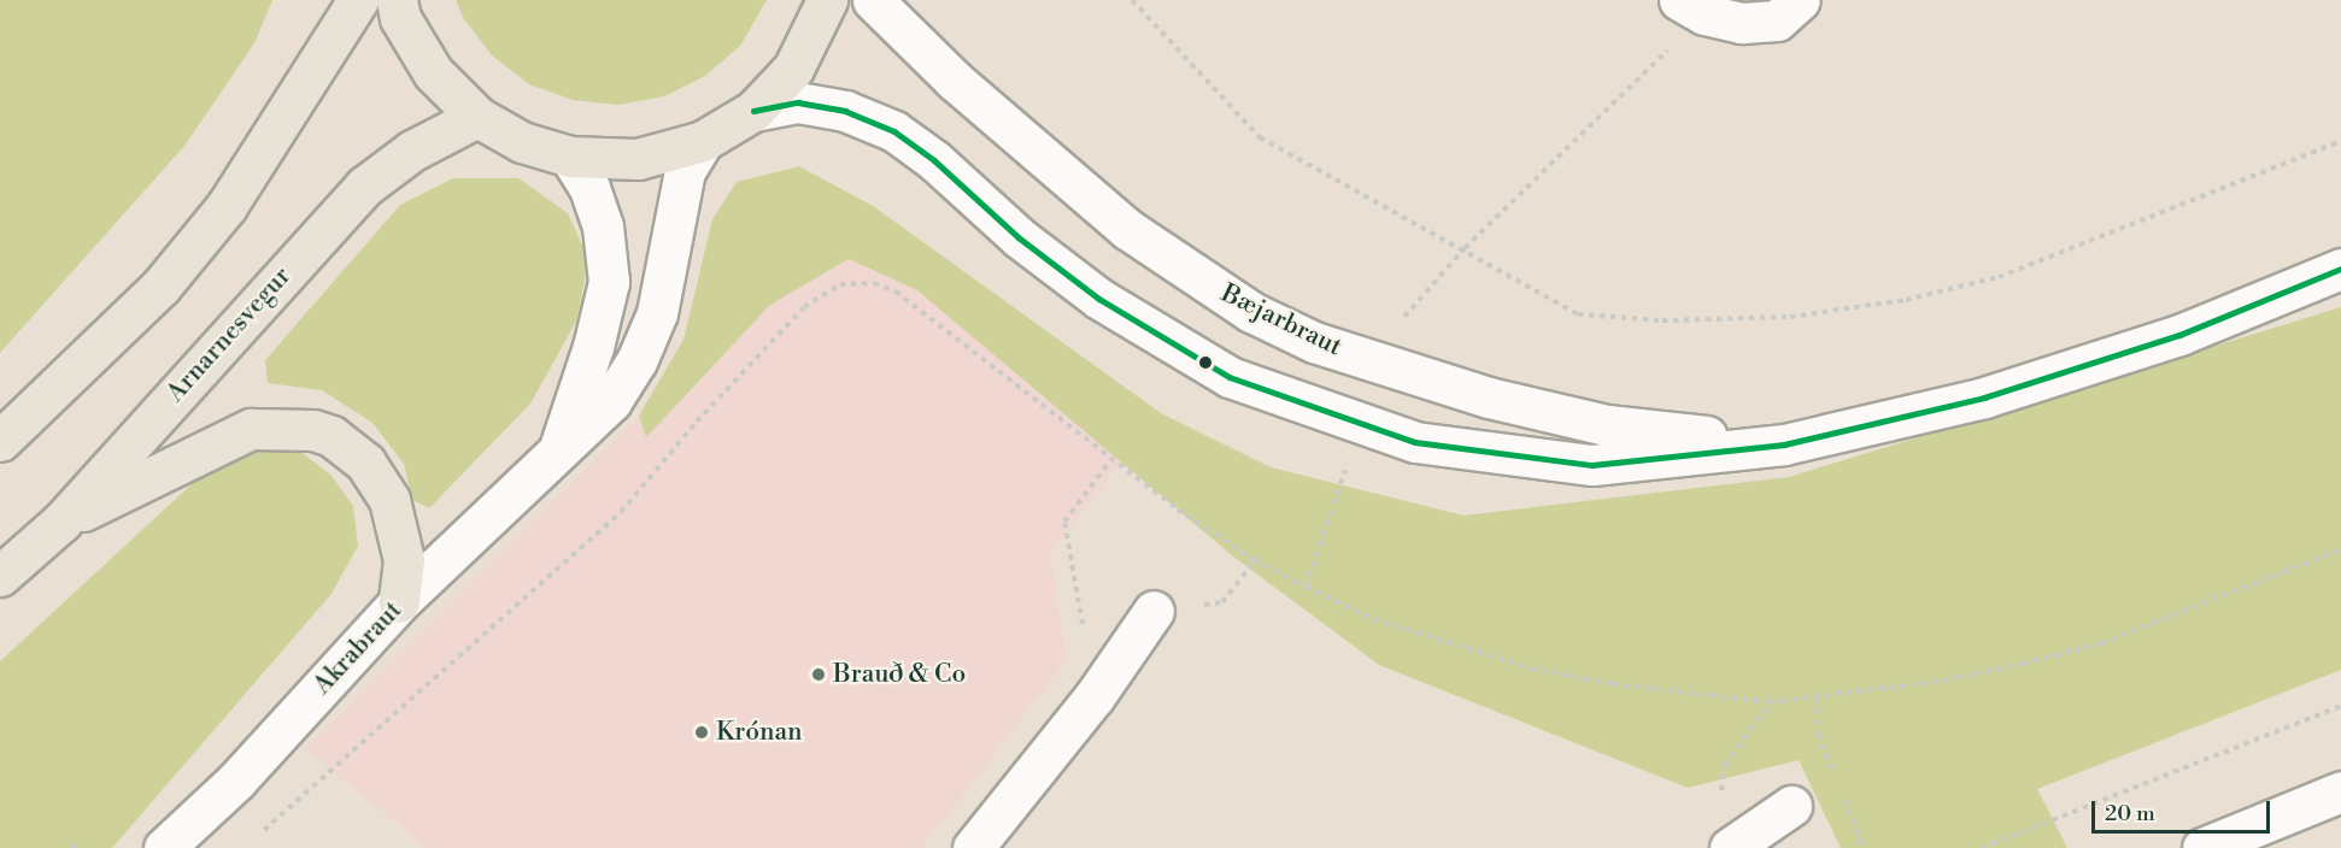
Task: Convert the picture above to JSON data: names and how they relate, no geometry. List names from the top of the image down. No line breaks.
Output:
{"streets":{"main road":["Arnarnesvegur"],"street":["Bæjarbraut","Akrabraut"]},"places":["Brauð & Co","Krónan"],"scale_bar":"20 m"}
